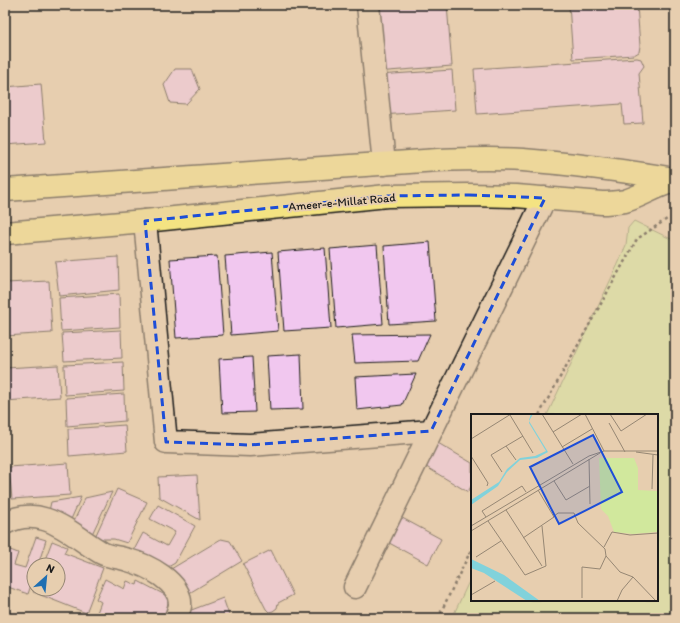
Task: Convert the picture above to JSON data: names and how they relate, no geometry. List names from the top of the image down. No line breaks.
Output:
{"streets":{"main road":["Ameer-e-Millat Road"]},"north":"top right"}
